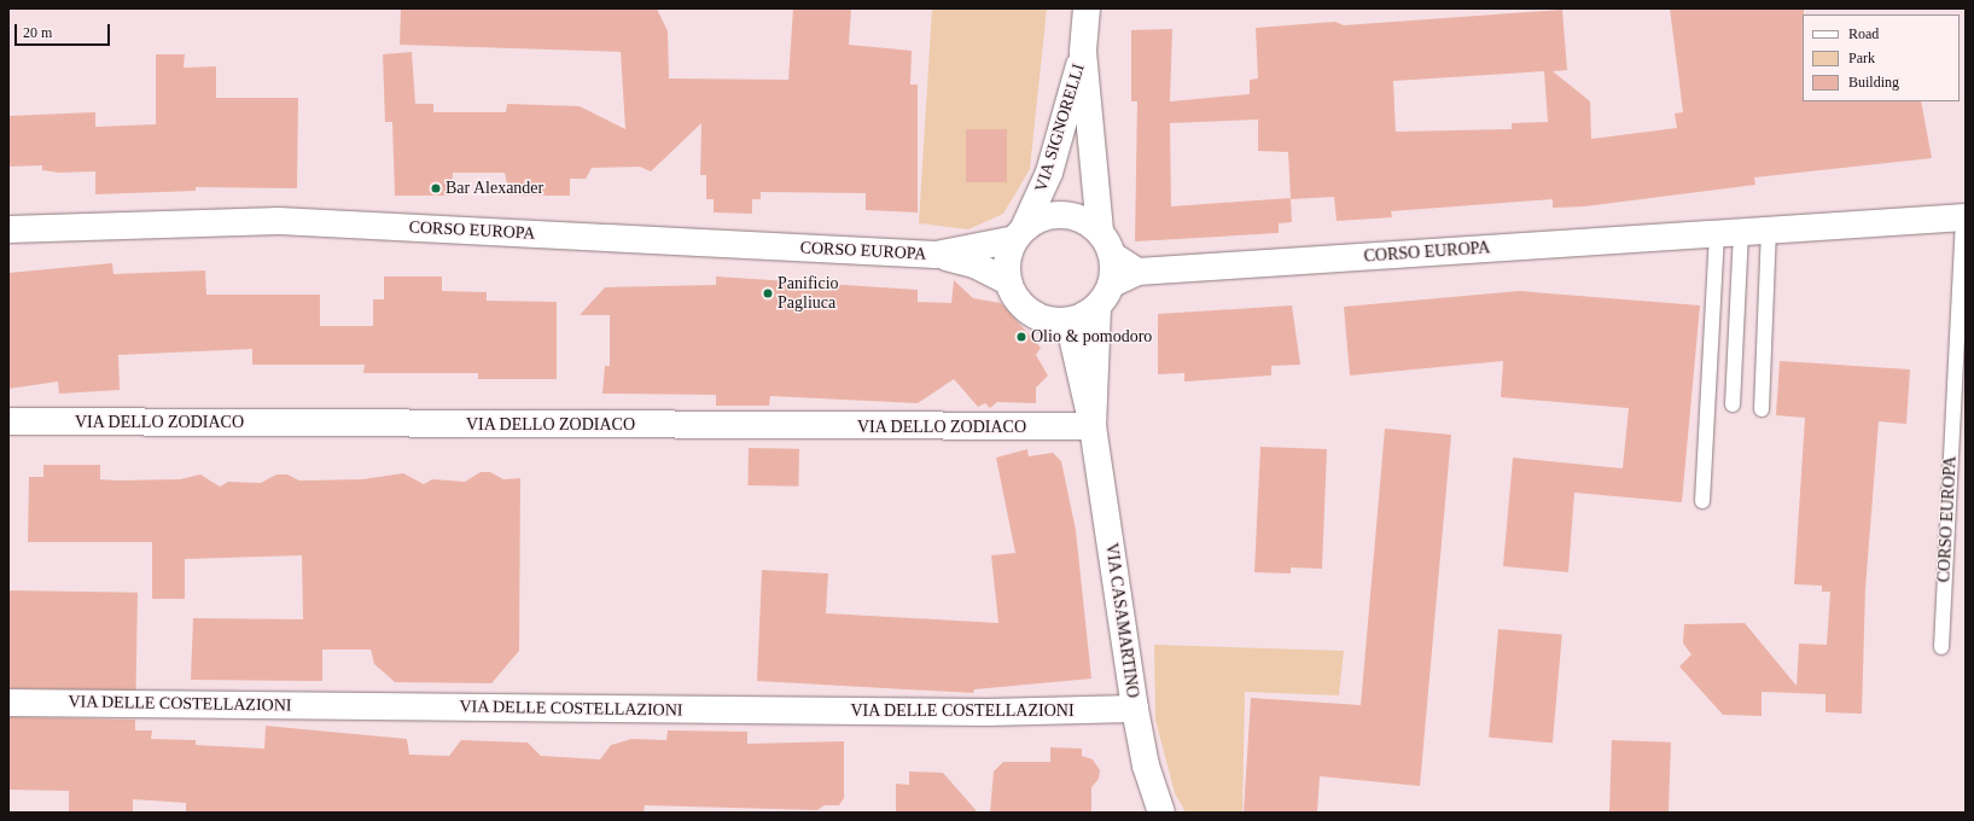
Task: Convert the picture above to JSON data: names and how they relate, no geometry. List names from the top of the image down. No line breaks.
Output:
{"streets":{"street":["VIA SIGNORELLI","CORSO EUROPA","VIA DELLO ZODIACO","VIA CASAMARTINO","VIA DELLE COSTELLAZIONI"]},"crossings":[["VIA SIGNORELLI","CORSO EUROPA"],["VIA SIGNORELLI","VIA CASAMARTINO"],["CORSO EUROPA","VIA CASAMARTINO"],["VIA DELLO ZODIACO","VIA CASAMARTINO"],["VIA CASAMARTINO","VIA DELLE COSTELLAZIONI"]],"places":["Bar Alexander","Panificio Pagliuca","Olio & pomodoro"],"legend":["Road","Park","Building"],"scale_bar":"20 m"}
